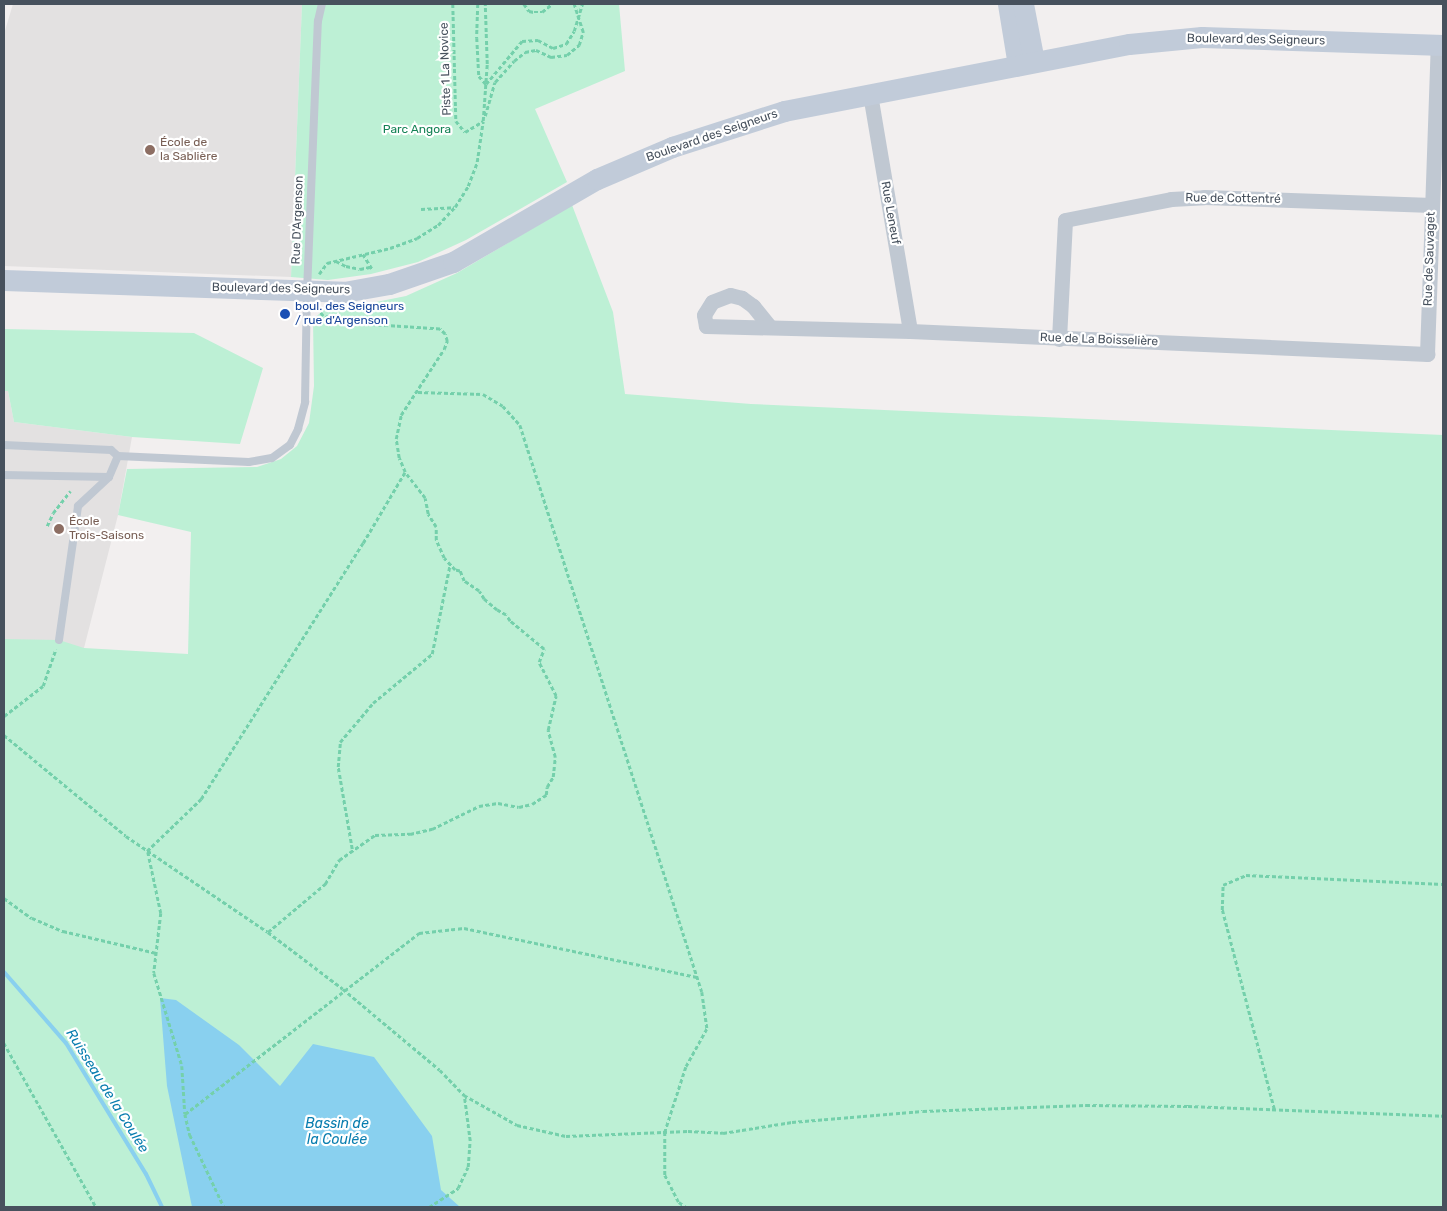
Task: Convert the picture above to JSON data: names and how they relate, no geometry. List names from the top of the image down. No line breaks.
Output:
{"streets":{"street":["Boulevard des Seigneurs","Rue de Cottentré","Rue Leneuf","Rue de Sauvaget","Rue de La Boisselière"],"lane":["Rue D'Argenson"],"path":["Piste 1 La Novice"]},"crossings":[["Boulevard des Seigneurs","Rue Leneuf"],["Boulevard des Seigneurs","Rue D'Argenson"],["Boulevard des Seigneurs","Rue de Sauvaget"],["Rue de Cottentré","Rue de Sauvaget"],["Rue de Cottentré","Rue de La Boisselière"],["Rue Leneuf","Rue de La Boisselière"],["Rue de Sauvaget","Rue de La Boisselière"]],"water":["Ruisseau de la Coulée","Bassin de la Coulée"],"parks":["Parc Angora"],"places":["École de la Sablière","boul. des Seigneurs / rue d'Argenson","École Trois-Saisons"]}
